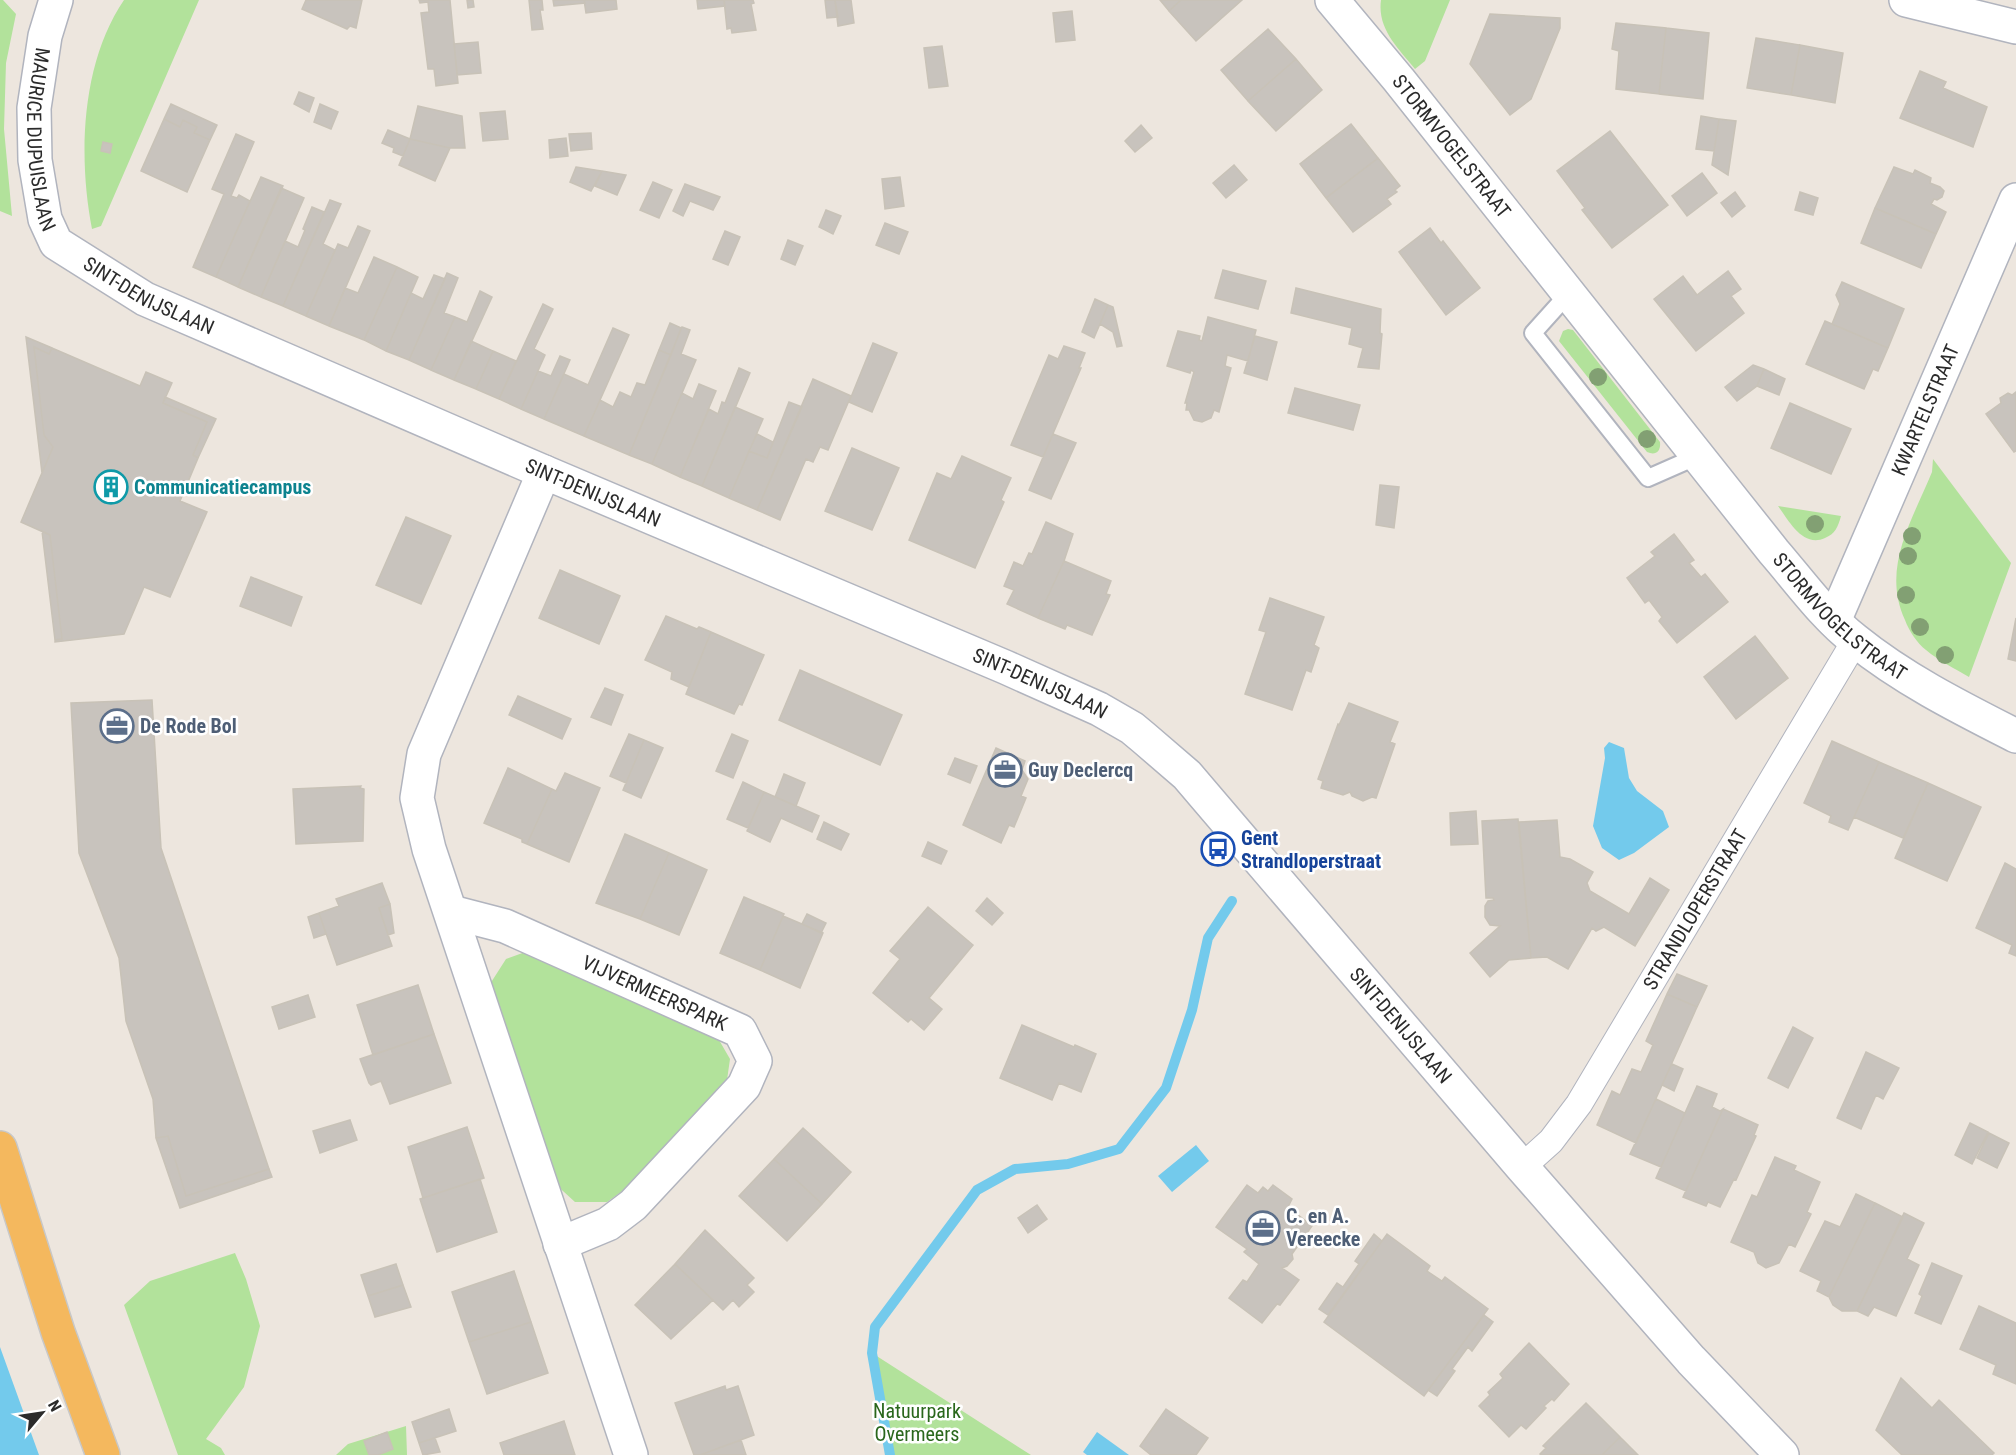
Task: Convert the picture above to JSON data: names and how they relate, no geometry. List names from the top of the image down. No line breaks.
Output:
{"streets":{"street":["MAURICE DUPUISLAAN","STORMVOGELSTRAAT","SINT-DENIJSLAAN","KWARTELSTRAAT","STRANDLOPERSTRAAT","VIJVERMEERSPARK"]},"crossings":[["MAURICE DUPUISLAAN","SINT-DENIJSLAAN"],["STORMVOGELSTRAAT","KWARTELSTRAAT"],["STORMVOGELSTRAAT","STRANDLOPERSTRAAT"],["SINT-DENIJSLAAN","STRANDLOPERSTRAAT"],["KWARTELSTRAAT","STRANDLOPERSTRAAT"]],"parks":["Natuurpark Overmeers"],"places":{"building":["Communicatiecampus"],"office":["De Rode Bol","Guy Declercq","C. en A. Vereecke"],"bus stop":["Gent Strandloperstraat"]},"north":"top right"}
